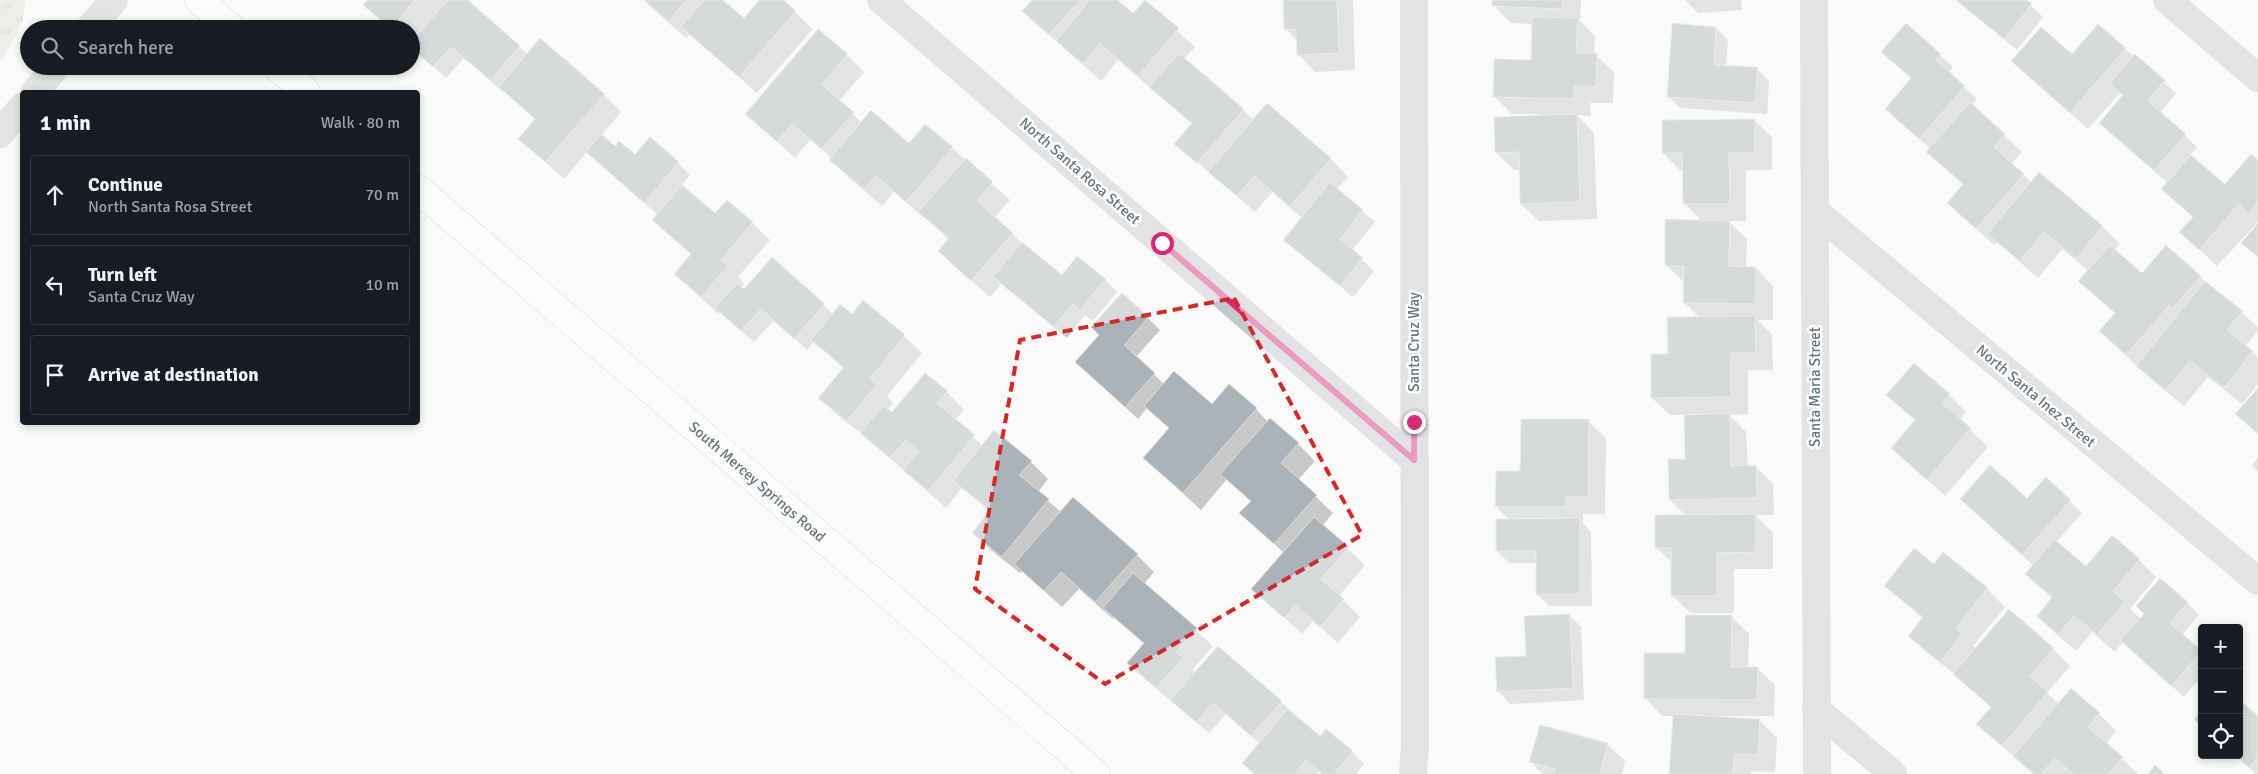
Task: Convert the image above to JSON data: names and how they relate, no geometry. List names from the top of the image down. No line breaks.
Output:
{"streets":{"main road":["South Mercey Springs Road"],"street":["North Santa Rosa Street","Santa Cruz Way","Santa Maria Street","North Santa Inez Street"]},"crossings":[["North Santa Rosa Street","Santa Cruz Way"],["Santa Maria Street","North Santa Inez Street"]],"page":{"search":"Search here","heading":["1 min","Walk · 80 m"],"list":[["Continue","North Santa Rosa Street","70 m"],["Turn left","Santa Cruz Way","10 m"],"Arrive at destination"],"map_buttons":["+","−"]}}
